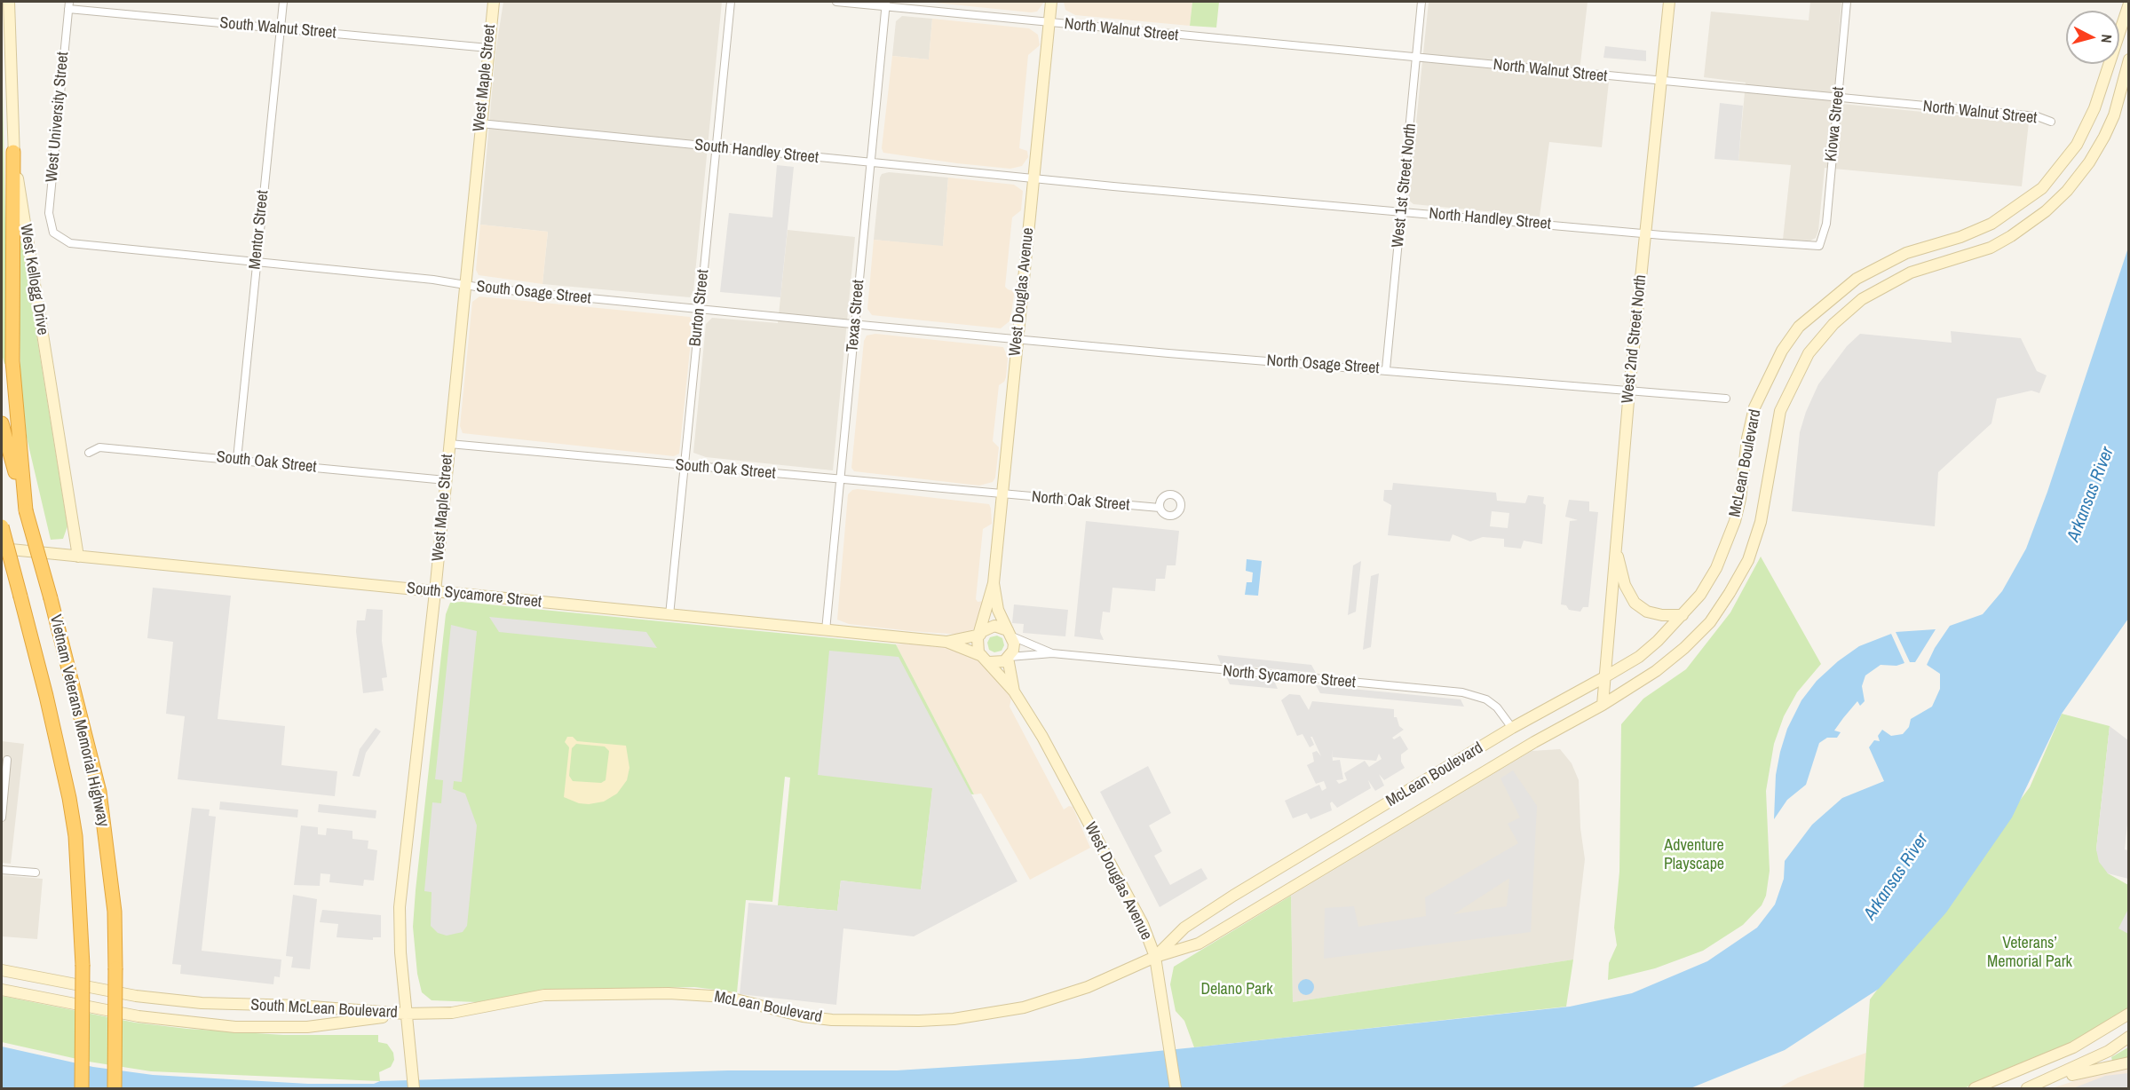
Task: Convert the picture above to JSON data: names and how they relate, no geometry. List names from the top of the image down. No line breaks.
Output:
{"streets":{"highway":["Vietnam Veterans Memorial Highway"],"main road":["West Maple Street","West Kellogg Drive","West Douglas Avenue","West 2nd Street North","McLean Boulevard","South Sycamore Street","South McLean Boulevard"],"street":["South Walnut Street","North Walnut Street","West University Street","Kiowa Street","South Handley Street","West 1st Street North","North Handley Street","Mentor Street","South Osage Street","Burton Street","Texas Street","North Osage Street","South Oak Street","North Oak Street","North Sycamore Street"]},"crossings":[["South Walnut Street","West Maple Street"],["South Walnut Street","West University Street"],["South Walnut Street","Mentor Street"],["North Walnut Street","Kiowa Street"],["North Walnut Street","West 1st Street North"],["North Walnut Street","West Douglas Avenue"],["North Walnut Street","West 2nd Street North"],["West Maple Street","South Handley Street"],["West Maple Street","South Osage Street"],["West Maple Street","South Oak Street"],["West Maple Street","McLean Boulevard"],["West Maple Street","South Sycamore Street"],["West Maple Street","South McLean Boulevard"],["West University Street","South Osage Street"],["Kiowa Street","North Handley Street"],["South Handley Street","North Handley Street"],["South Handley Street","West Douglas Avenue"],["South Handley Street","Burton Street"],["South Handley Street","Texas Street"],["West 1st Street North","North Handley Street"],["West 1st Street North","North Osage Street"],["North Handley Street","West Douglas Avenue"],["North Handley Street","West 2nd Street North"],["Mentor Street","South Osage Street"],["Mentor Street","South Oak Street"],["West Kellogg Drive","South Sycamore Street"],["West Douglas Avenue","South Osage Street"],["West Douglas Avenue","North Osage Street"],["West Douglas Avenue","South Oak Street"],["West Douglas Avenue","McLean Boulevard"],["West Douglas Avenue","North Oak Street"],["West Douglas Avenue","South Sycamore Street"],["West Douglas Avenue","North Sycamore Street"],["South Osage Street","Burton Street"],["South Osage Street","Texas Street"],["South Osage Street","North Osage Street"],["Burton Street","South Oak Street"],["Burton Street","South Sycamore Street"],["Texas Street","South Oak Street"],["Texas Street","South Sycamore Street"],["West 2nd Street North","North Osage Street"],["West 2nd Street North","McLean Boulevard"],["South Oak Street","North Oak Street"],["McLean Boulevard","North Sycamore Street"],["McLean Boulevard","South McLean Boulevard"],["South Sycamore Street","North Sycamore Street"]],"water":["Arkansas River"],"parks":["Adventure Playscape","Veterans’ Memorial Park","Delano Park"],"north":"right"}
